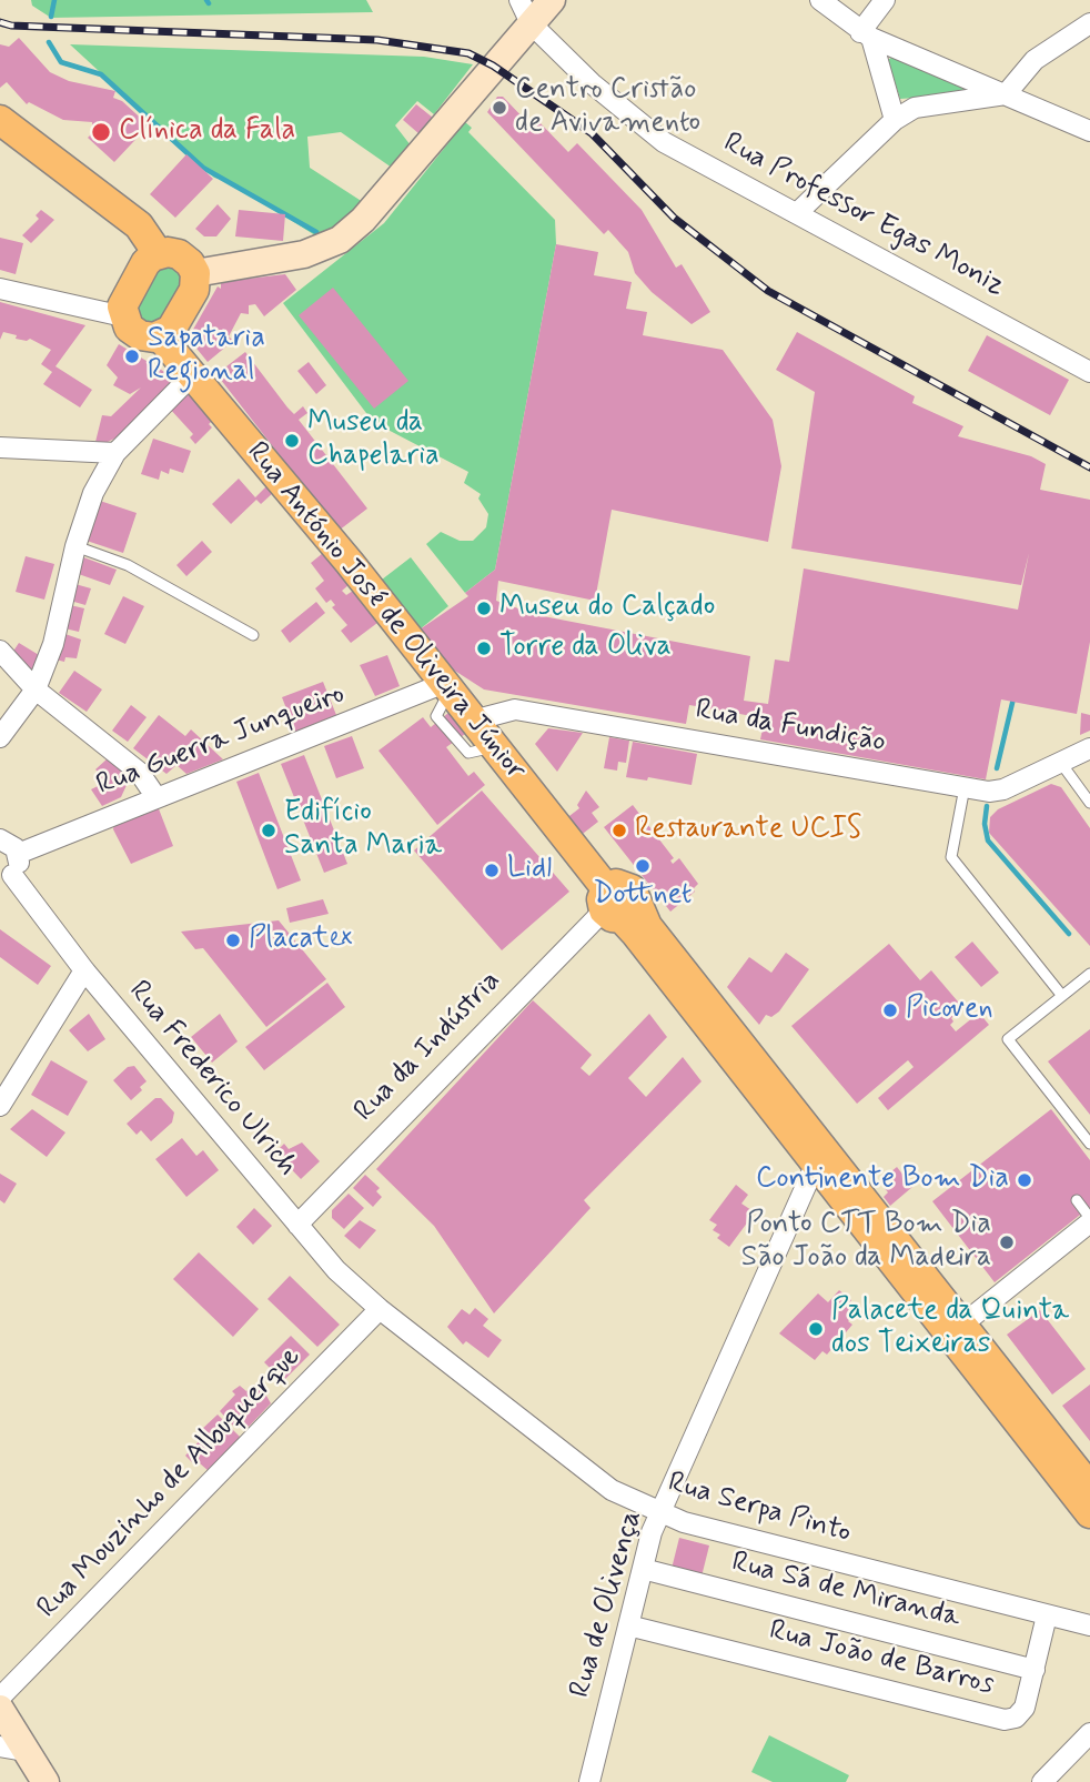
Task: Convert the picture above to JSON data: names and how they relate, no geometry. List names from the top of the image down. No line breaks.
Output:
{"streets":{"main road":["Rua António José de Oliveira Júnior"],"street":["Rua Professor Egas Moniz","Rua da Fundição","Rua Guerra Junqueiro","Rua da Indústria","Rua Frederico Ulrich","Rua Mouzinho de Albuquerque","Rua Serpa Pinto","Rua Sá de Miranda","Rua de Olivença","Rua João de Barros"]},"crossings":[["Rua António José de Oliveira Júnior","Rua da Fundição"],["Rua António José de Oliveira Júnior","Rua Guerra Junqueiro"],["Rua António José de Oliveira Júnior","Rua da Indústria"],["Rua António José de Oliveira Júnior","Rua de Olivença"],["Rua da Indústria","Rua Frederico Ulrich"],["Rua Frederico Ulrich","Rua Mouzinho de Albuquerque"],["Rua Frederico Ulrich","Rua Serpa Pinto"],["Rua Mouzinho de Albuquerque","Rua Serpa Pinto"],["Rua Serpa Pinto","Rua de Olivença"],["Rua Serpa Pinto","Rua João de Barros"],["Rua Sá de Miranda","Rua de Olivença"],["Rua Sá de Miranda","Rua João de Barros"],["Rua de Olivença","Rua João de Barros"]],"places":["Centro Cristão de Avivamento","Clínica da Fala","Sapataria Regional","Museu da Chapelaria","Museu do Calçado","Torre da Oliva","Edifício Santa Maria","Restaurante UCIS","Dottnet","Lidl","Placatex","Picoven","Continente Bom Dia","Ponto CTT Bom Dia São João da Madeira","Palacete da Quinta dos Teixeiras"]}
